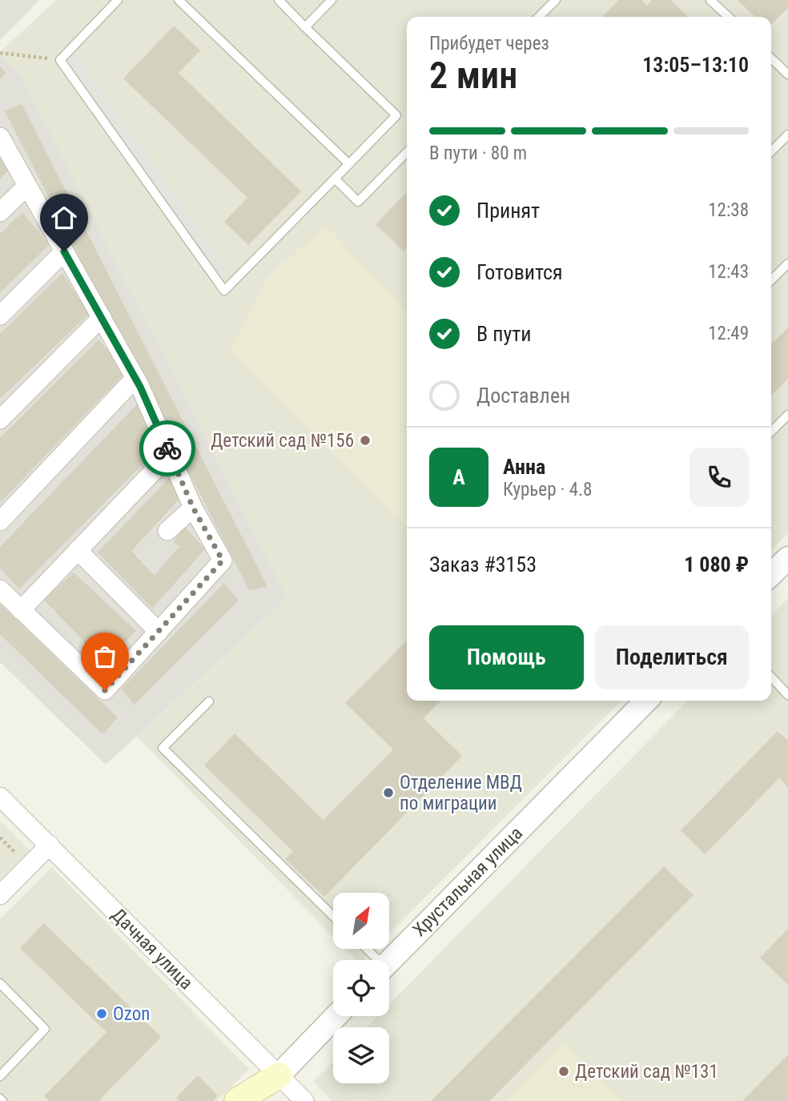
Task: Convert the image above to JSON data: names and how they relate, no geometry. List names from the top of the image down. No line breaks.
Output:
{"streets":{"street":["Хрустальная улица","Дачная улица"]},"places":["Детский сад №156","Отделение МВД по миграции","Ozon","Детский сад №131"],"north":"top right","page":{"heading":["2 мин","Прибудет через","13:05–13:10"],"panel":["Анна","Курьер · 4.8","Заказ #3153","1 080 ₽"],"bar":"В пути · 80 m","list":[["Принят","12:38"],["Готовится","12:43"],["В пути","12:49"],"Доставлен"],"round":"А","buttons":["Помощь","Поделиться"]}}
